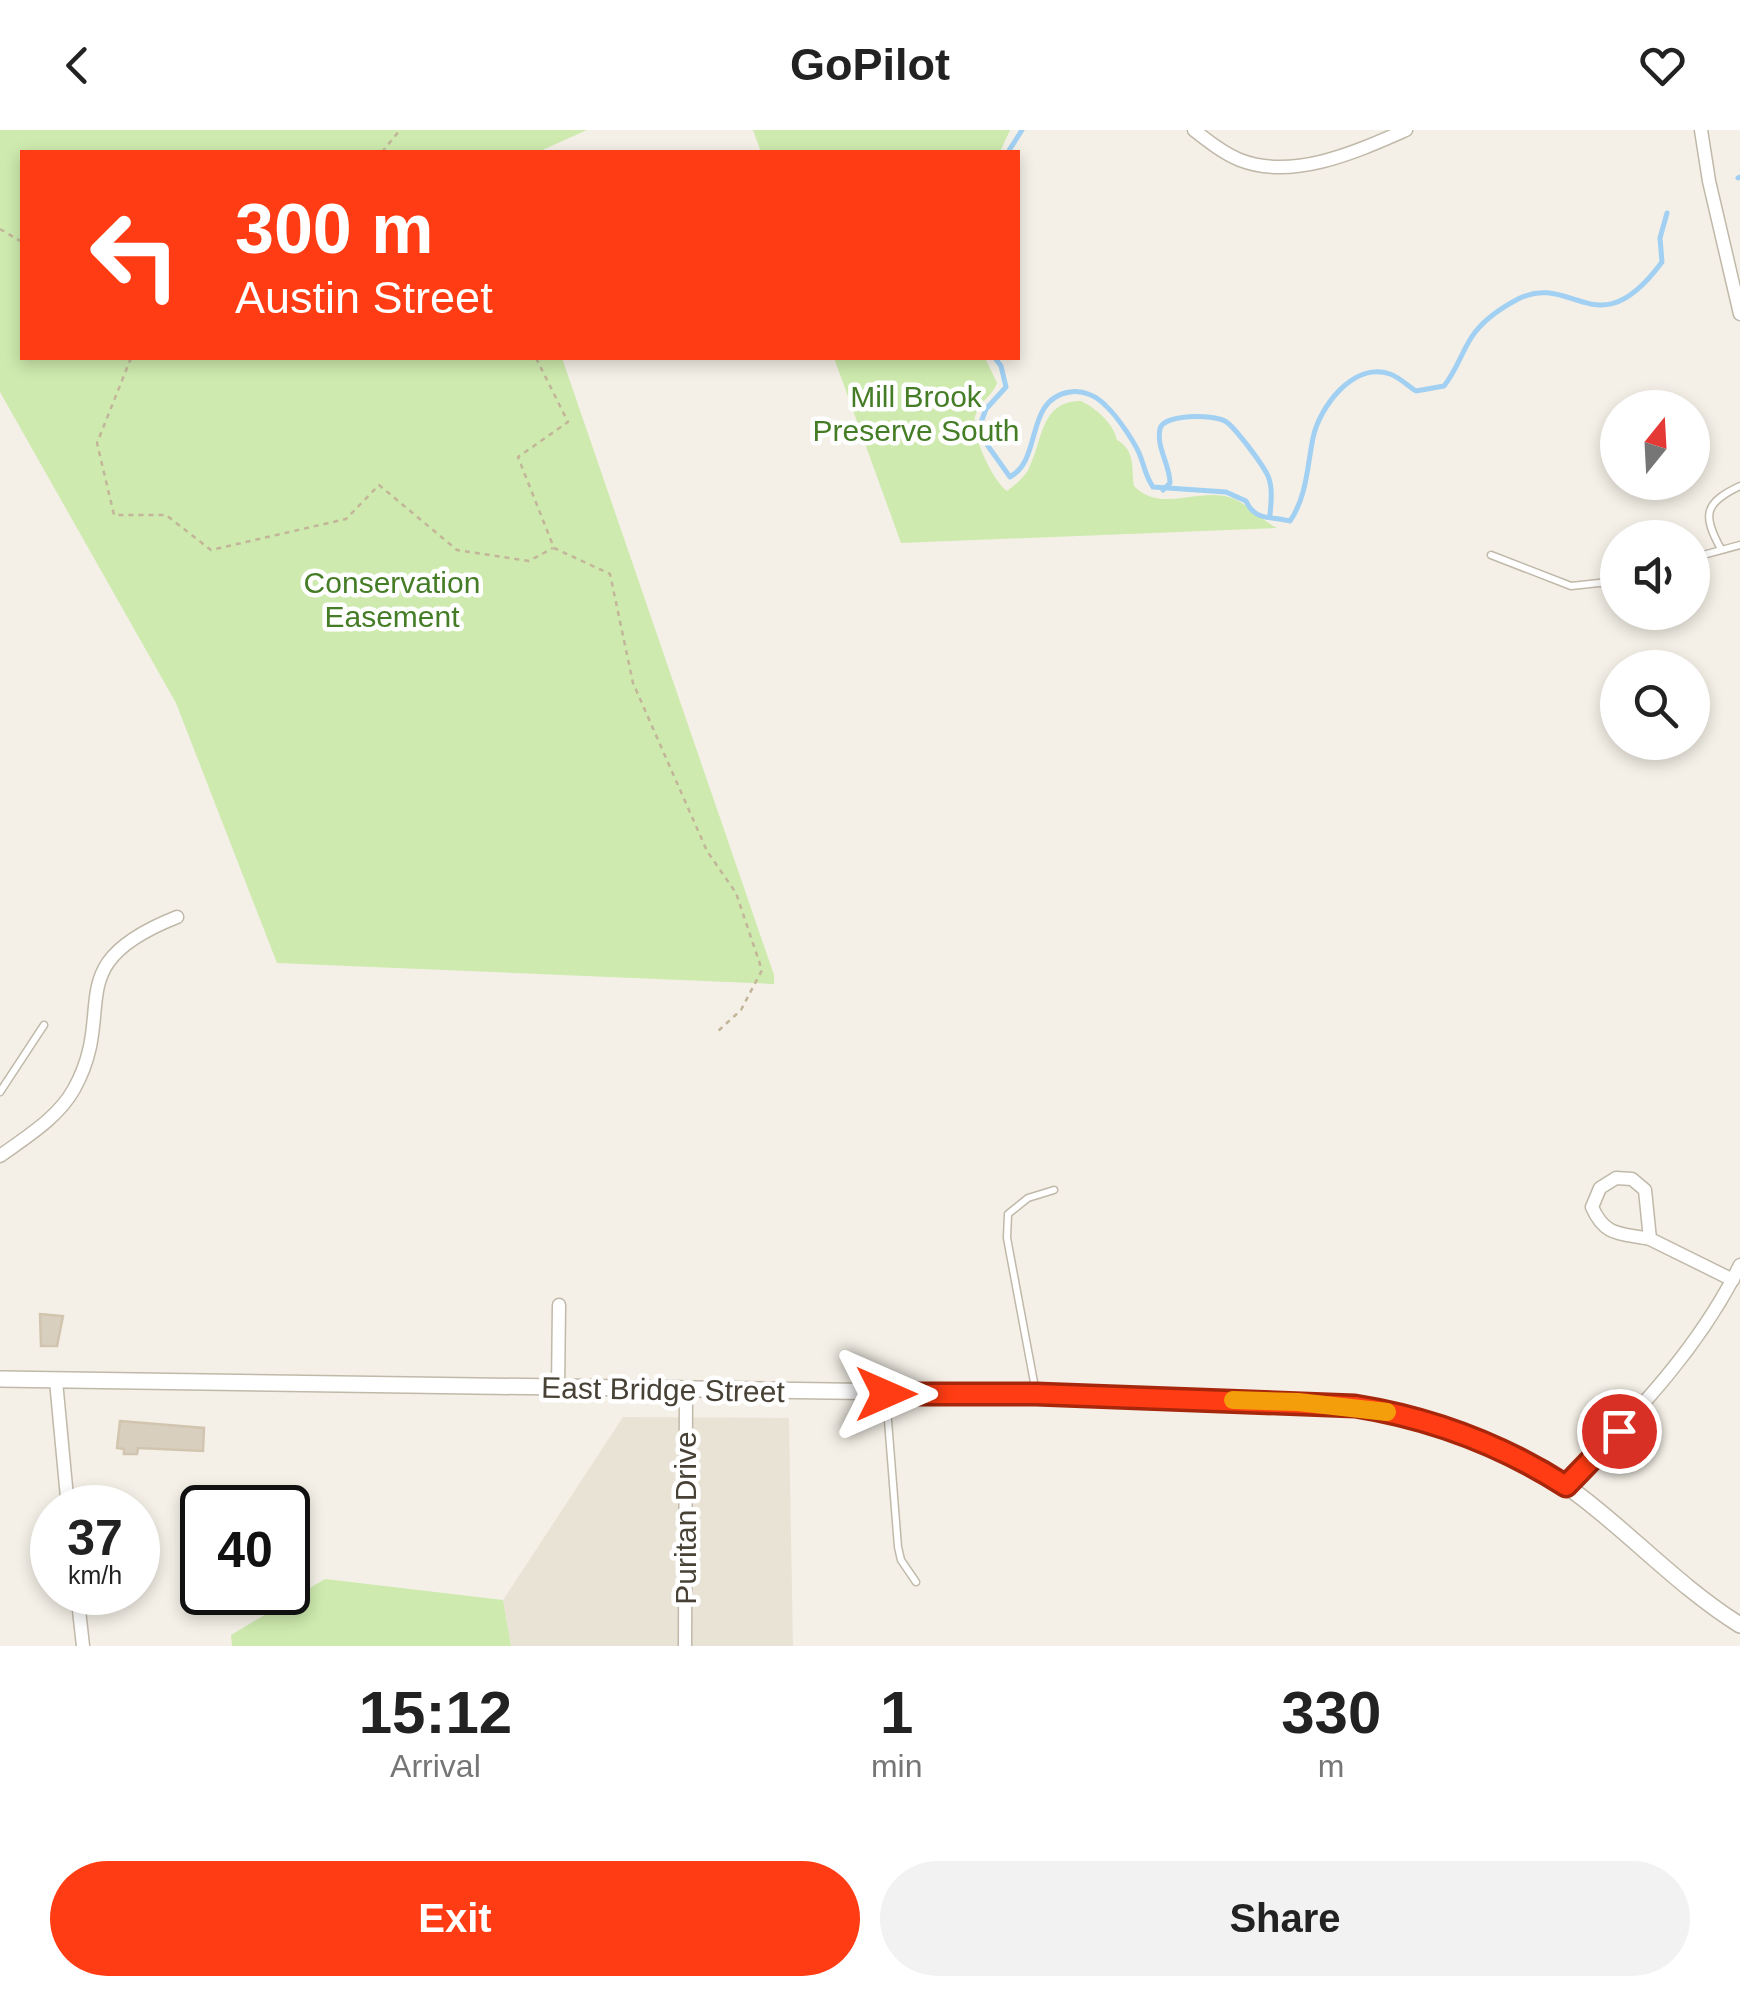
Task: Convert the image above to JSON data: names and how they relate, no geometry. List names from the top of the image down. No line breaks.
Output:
{"streets":{"street":["East Bridge Street","Puritan Drive"]},"crossings":[["East Bridge Street","Puritan Drive"]],"parks":["Mill Brook Preserve South","Conservation Easement"],"north":"top","page":{"header":"GoPilot","turn":["300 m","Austin Street"],"speed":"37 km/h","limit":"40","eta":["15:12","Arrival","1","min","330","m"],"buttons":["Exit","Share"]}}
